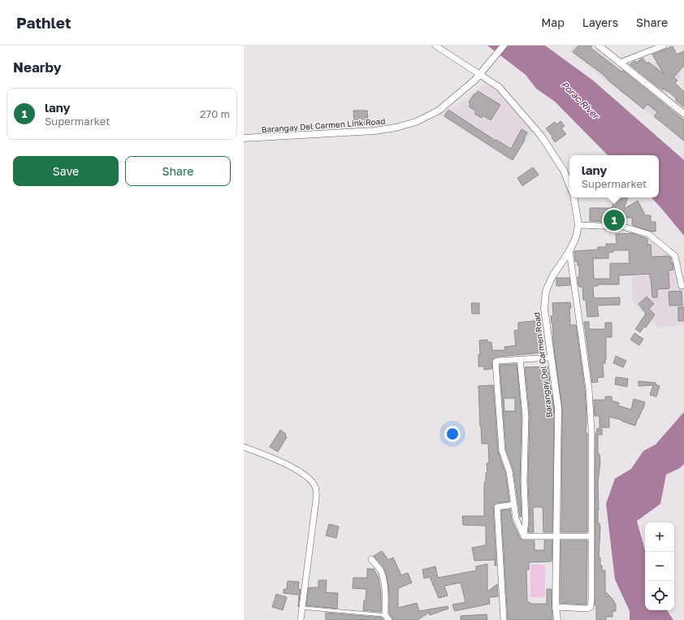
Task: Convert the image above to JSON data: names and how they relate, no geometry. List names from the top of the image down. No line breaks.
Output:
{"streets":{"street":["Barangay Del Carmen Link Road","Barangay Del Carmen Road"]},"water":["Porac River"],"page":{"header":"Pathlet","nav":["Map","Layers","Share"],"heading":"Nearby","list":[{"mark":"1","name":"lany","note":"Supermarket","value":"270 m"}],"buttons":["Save","Share"],"popup":["lany","Supermarket"],"pins":"1","map_buttons":["+","−"]}}
